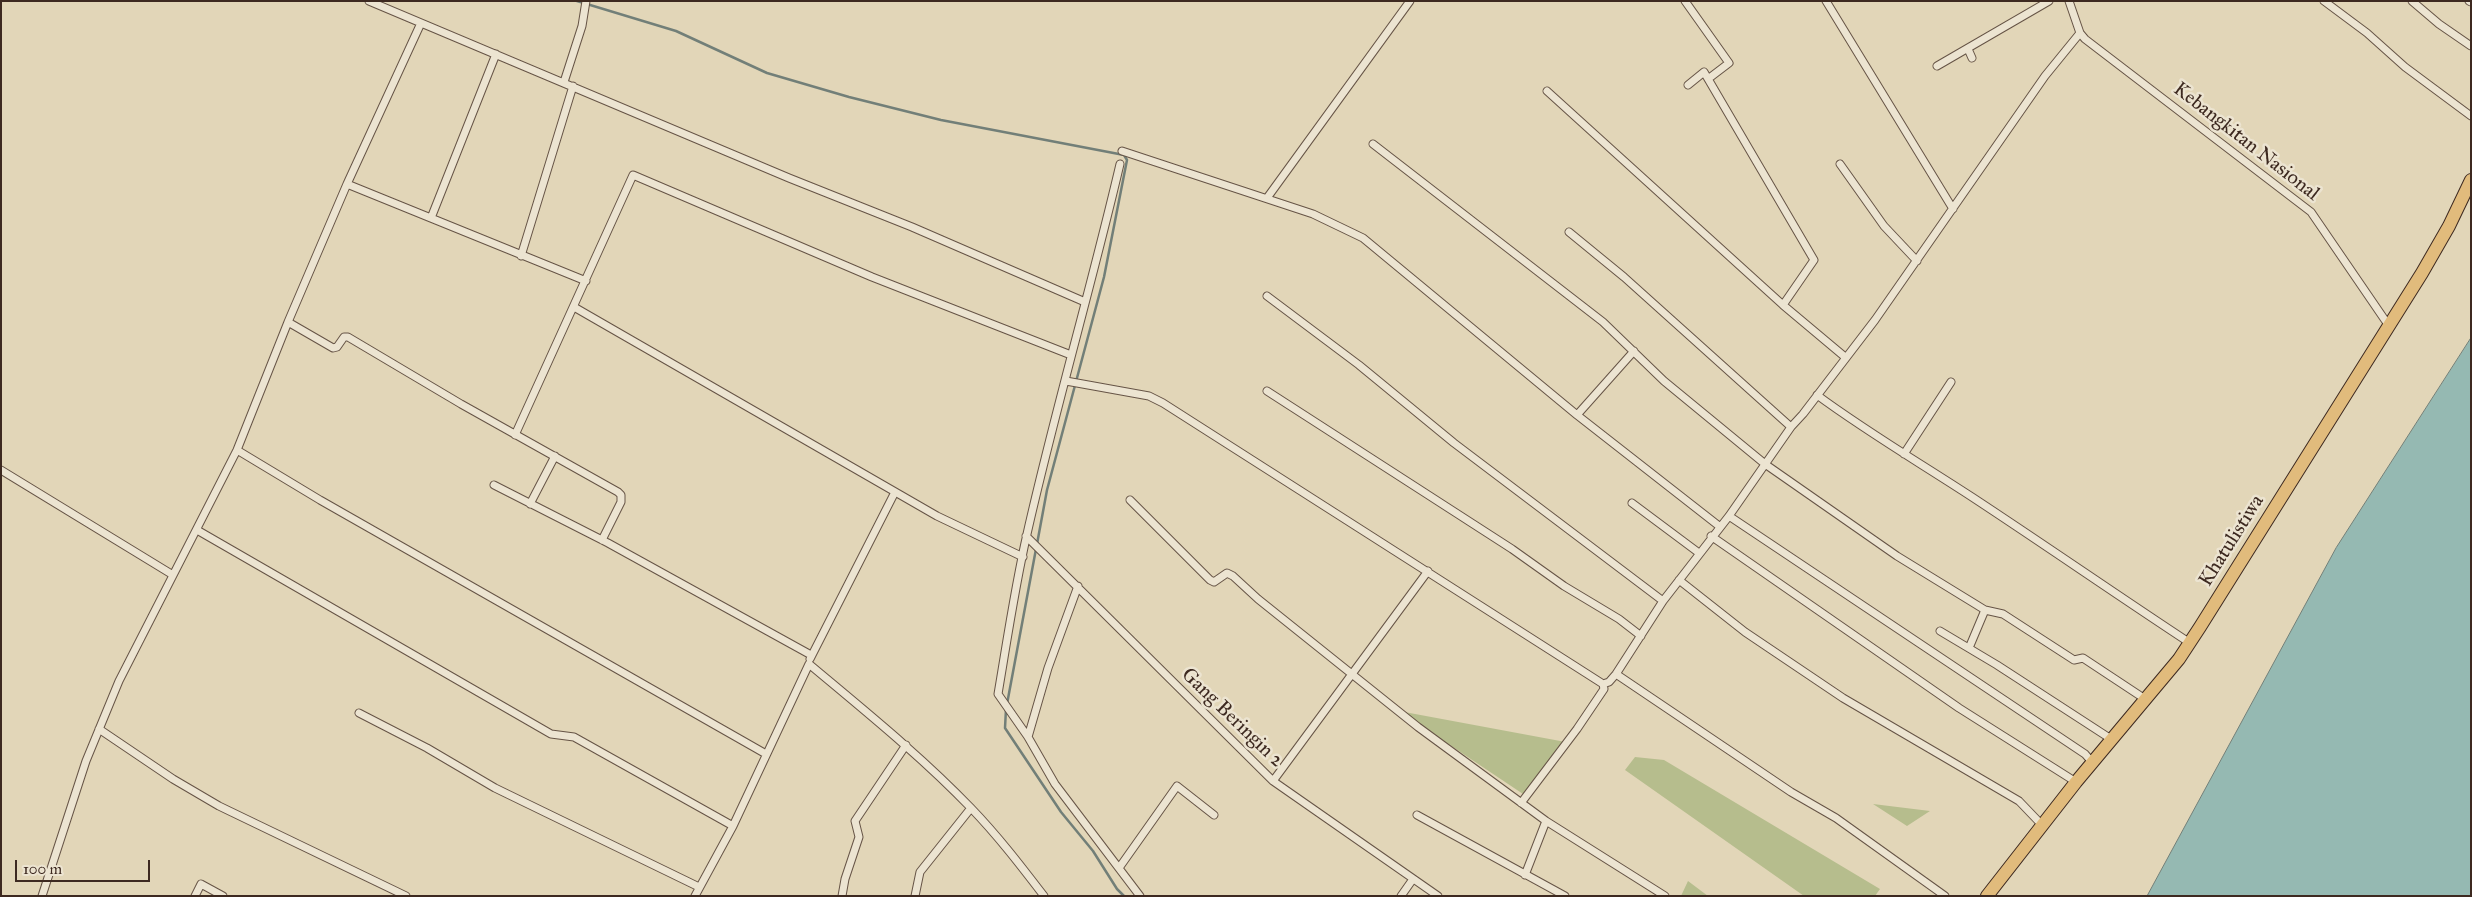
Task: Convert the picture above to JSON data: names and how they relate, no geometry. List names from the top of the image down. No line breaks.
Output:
{"streets":{"highway":["Khatulistiwa"],"street":["Kebangkitan Nasional","Gang Beringin 2"]},"crossings":[["Kebangkitan Nasional","Khatulistiwa"]],"scale_bar":"100 m"}
